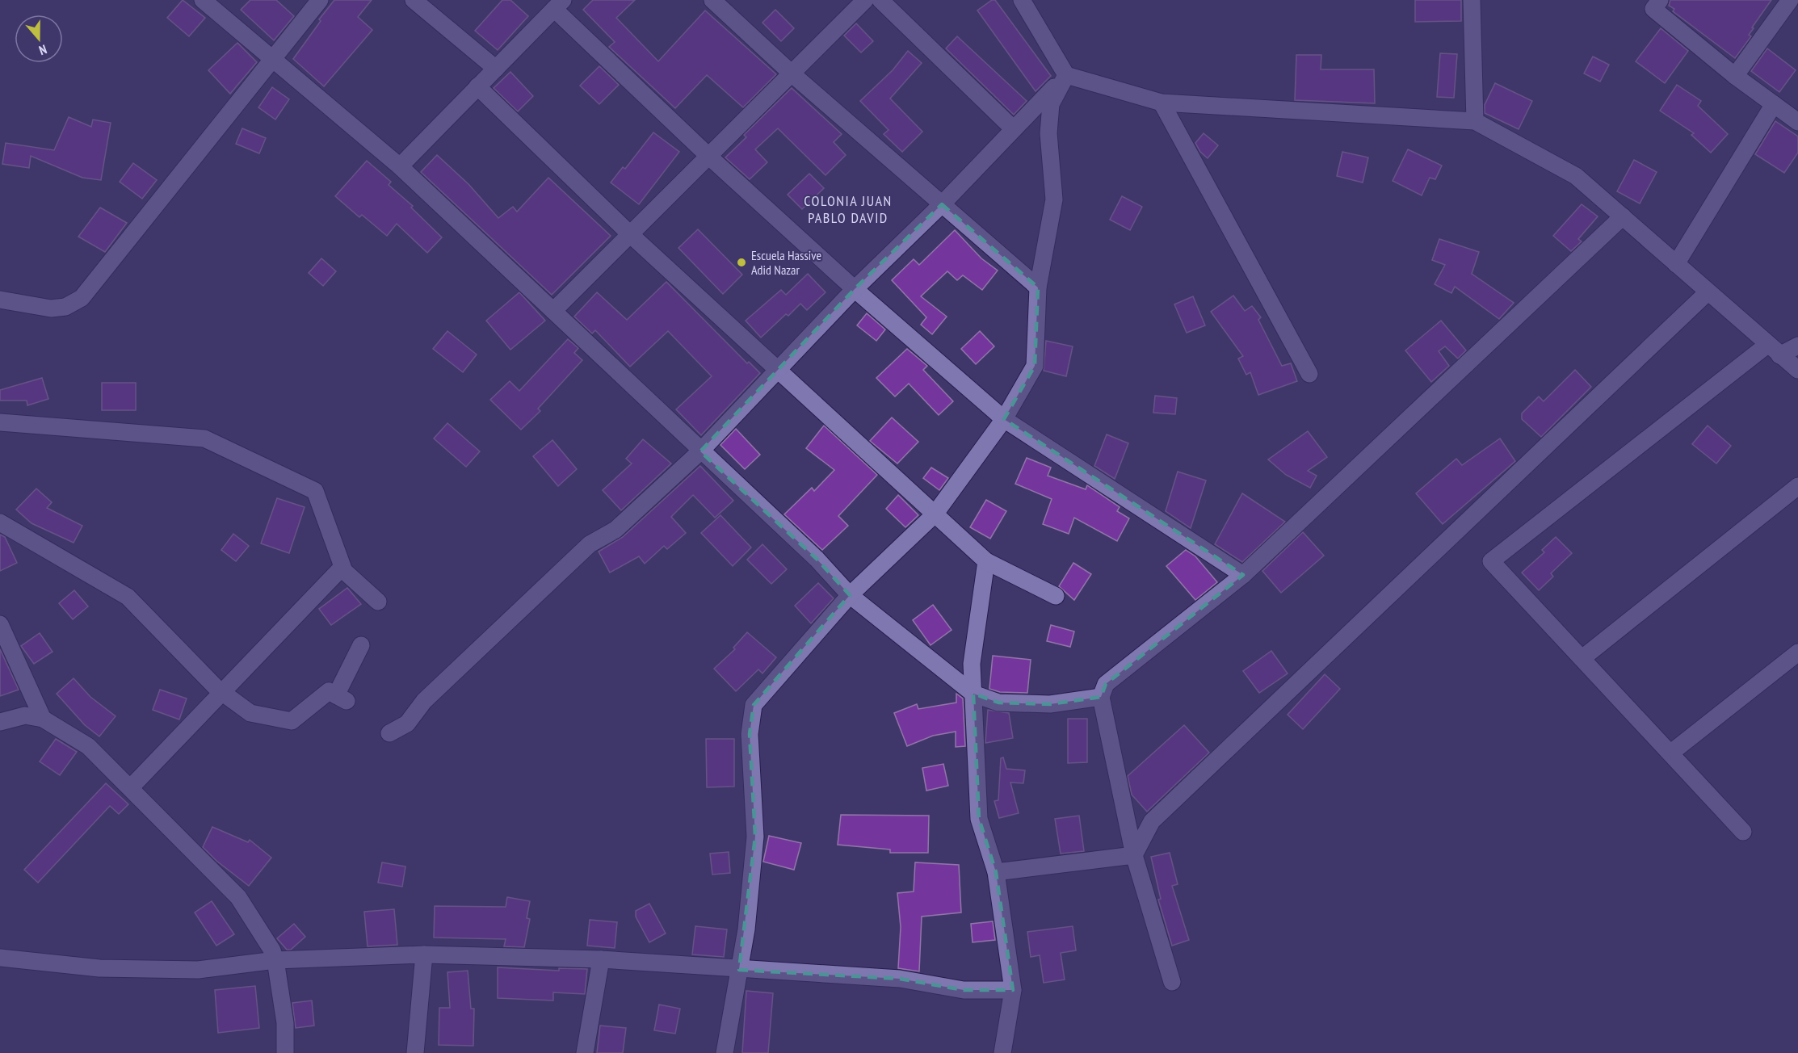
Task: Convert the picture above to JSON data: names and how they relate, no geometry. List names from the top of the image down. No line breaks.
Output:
{"districts":["COLONIA JUAN PABLO DAVID"],"places":["Escuela Hassive Adid Nazar"],"north":"bottom"}
